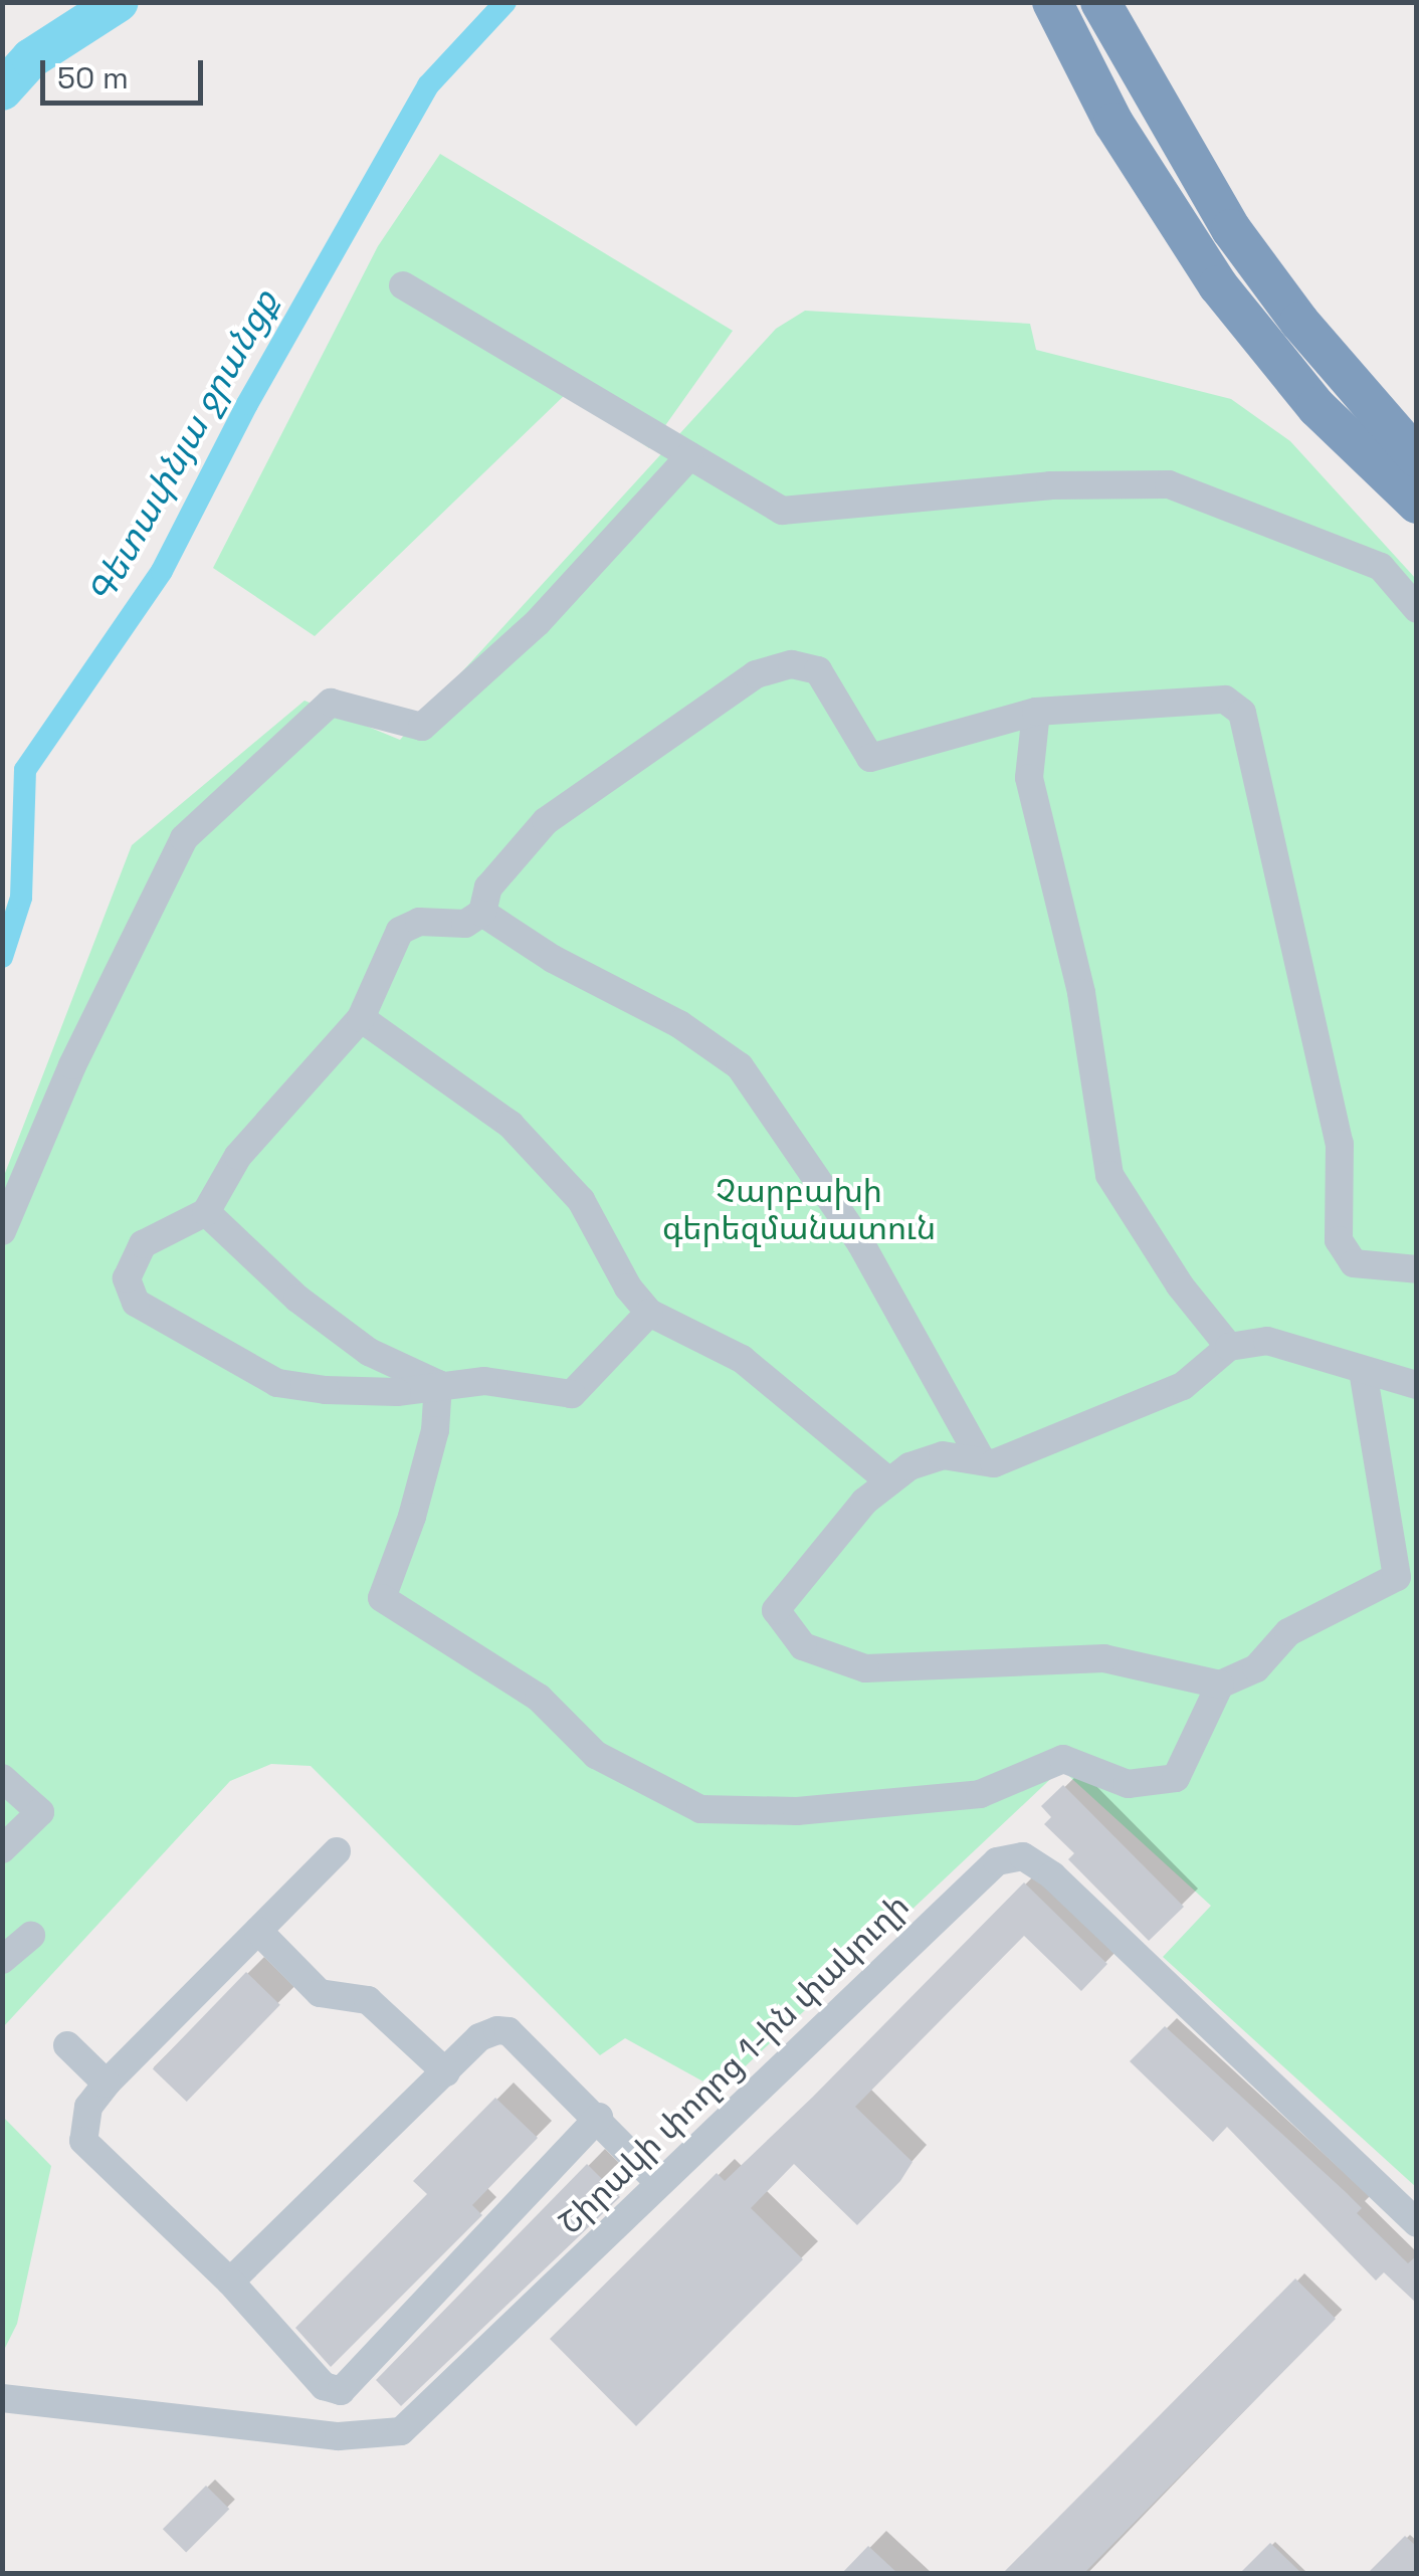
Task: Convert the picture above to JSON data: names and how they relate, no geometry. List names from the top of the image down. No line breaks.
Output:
{"streets":{"lane":["Շիրակի փողոց 1-ին փակուղի"]},"water":["Գետափնյա ջրանցք"],"parks":["Չարբախի գերեզմանատուն"],"scale_bar":"50 m"}
